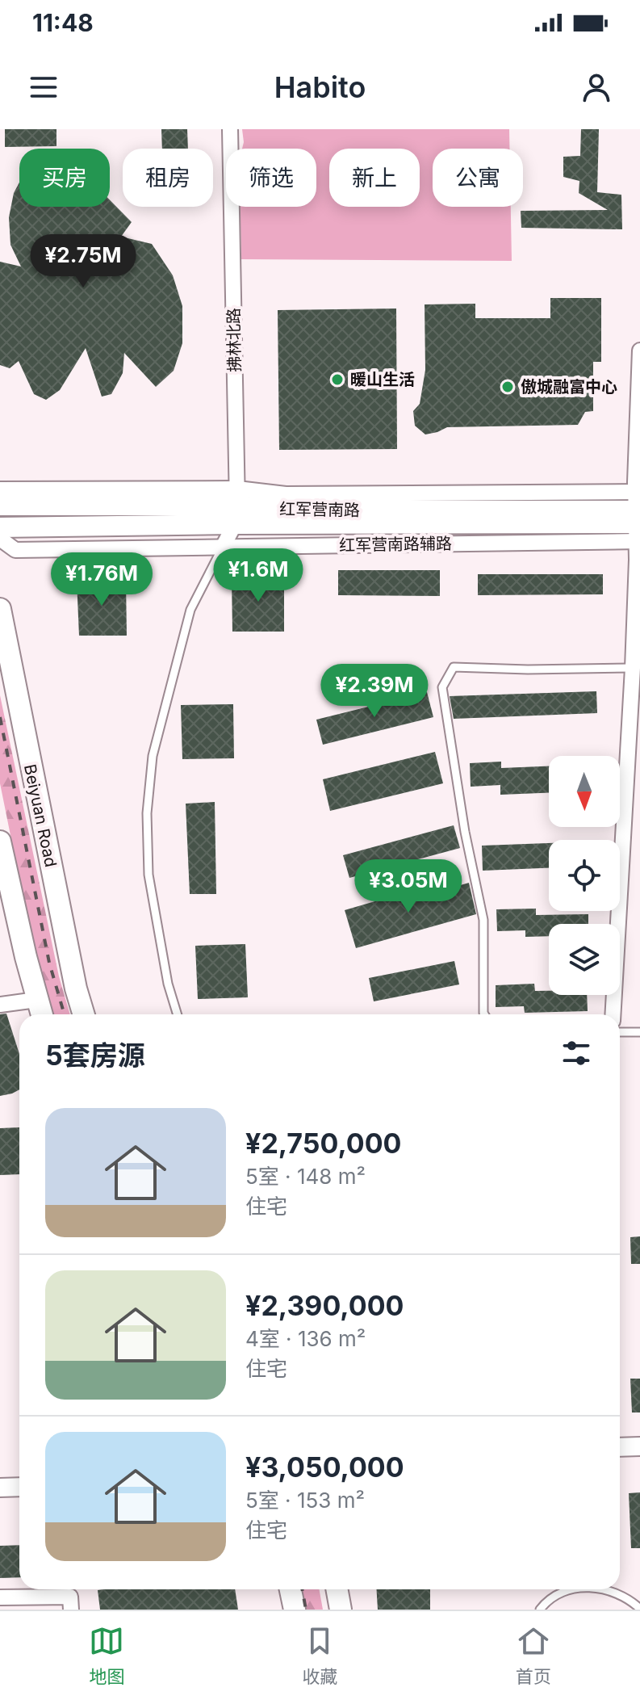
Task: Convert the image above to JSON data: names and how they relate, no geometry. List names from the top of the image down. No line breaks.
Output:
{"streets":{"main road":["红军营南路","Beiyuan Road"],"street":["拂林北路","红军营南路辅路"]},"crossings":[["拂林北路","红军营南路"],["拂林北路","红军营南路辅路"],["红军营南路","红军营南路辅路"]],"places":["暖山生活","傲城融富中心"],"north":"bottom","page":{"status":"11:48","header":"Habito","chip":["买房","租房","筛选","新上","公寓"],"price":["¥2.75M","¥1.6M","¥1.76M","¥2.39M","¥3.05M"],"heading":"5套房源","list":[{"name":"¥2,750,000","note":"5室 · 148 m² · 住宅"},{"name":"¥2,390,000","note":"4室 · 136 m² · 住宅"},{"name":"¥3,050,000","note":"5室 · 153 m² · 住宅"}],"tabs":["地图","收藏","首页"]}}
